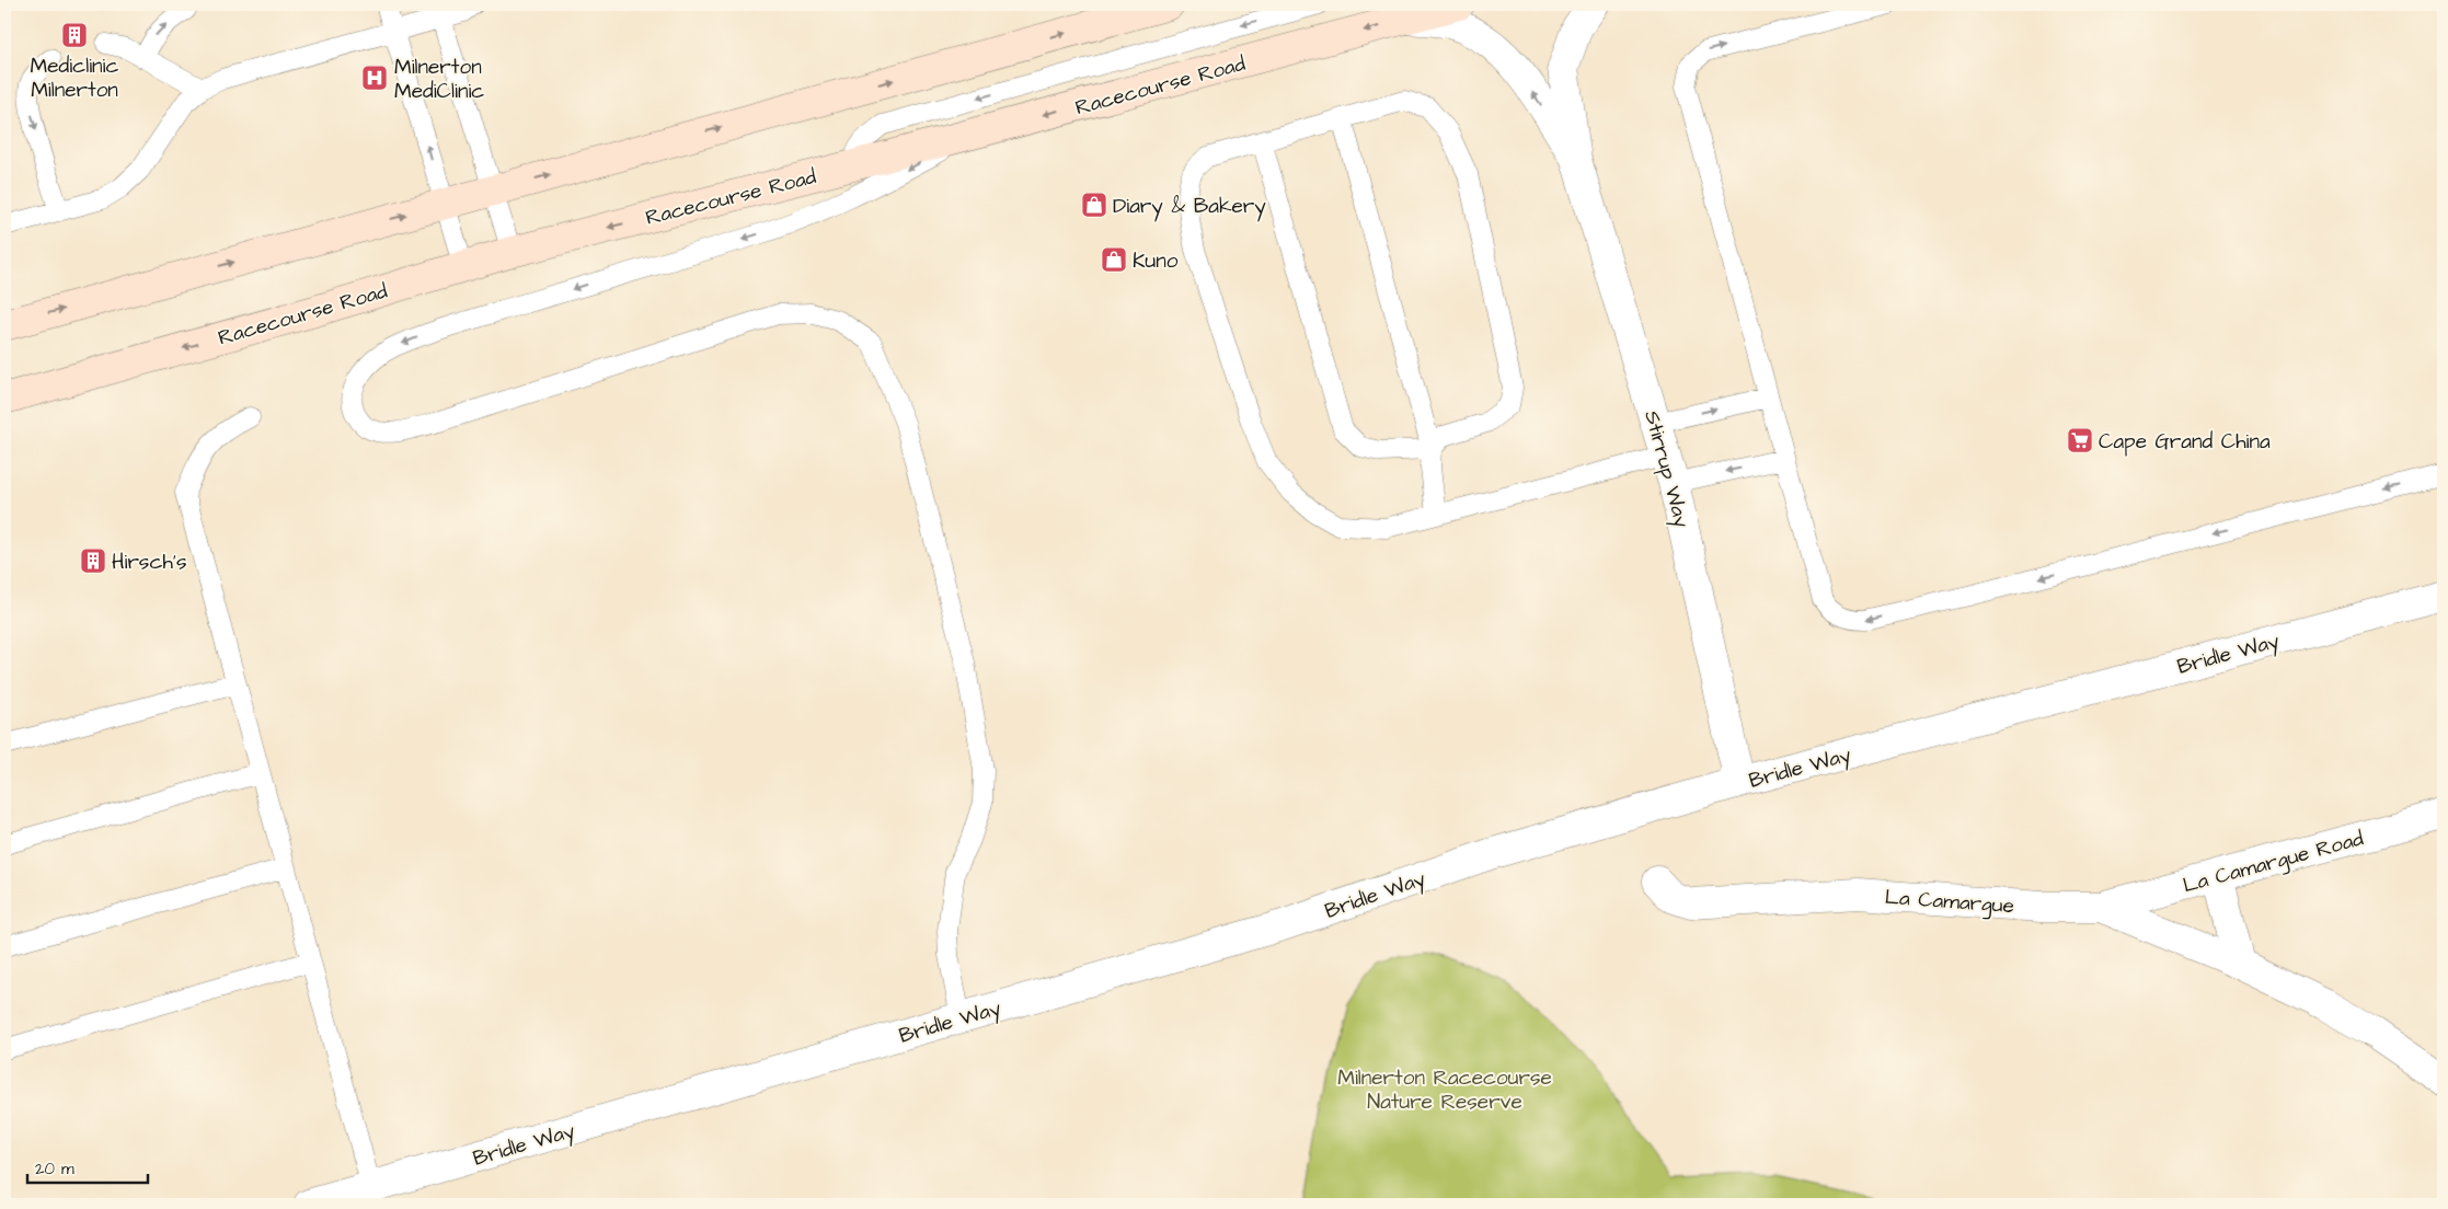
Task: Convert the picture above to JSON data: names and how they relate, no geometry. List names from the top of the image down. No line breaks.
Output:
{"streets":{"main road":["Racecourse Road"],"street":["Stirrup Way","Bridle Way","La Camargue Road","La Camargue"]},"crossings":[["Racecourse Road","Stirrup Way"],["Stirrup Way","Bridle Way"],["La Camargue Road","La Camargue"]],"parks":["Milnerton Racecourse Nature Reserve"],"places":{"building":["Mediclinic Milnerton","Hirsch's"],"hospital":["Milnerton MediClinic"],"shop":["Diary & Bakery","Kuno"],"supermarket":["Cape Grand China"]},"scale_bar":"20 m"}
